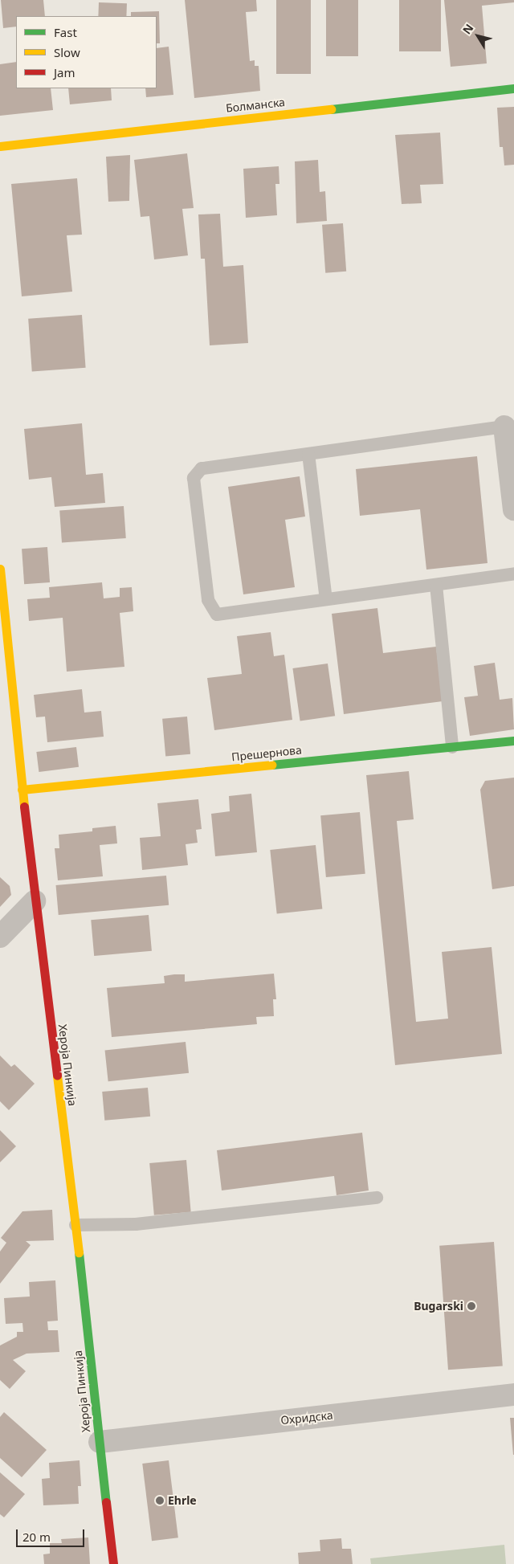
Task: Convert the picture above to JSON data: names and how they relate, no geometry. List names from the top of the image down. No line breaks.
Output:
{"streets":{"street":["Болманска","Прешернова","Хероја Пинкија","Охридска"]},"crossings":[["Прешернова","Хероја Пинкија"],["Хероја Пинкија","Охридска"]],"places":["Bugarski","Ehrle"],"legend":["Fast","Slow","Jam"],"scale_bar":"20 m","north":"top left"}
